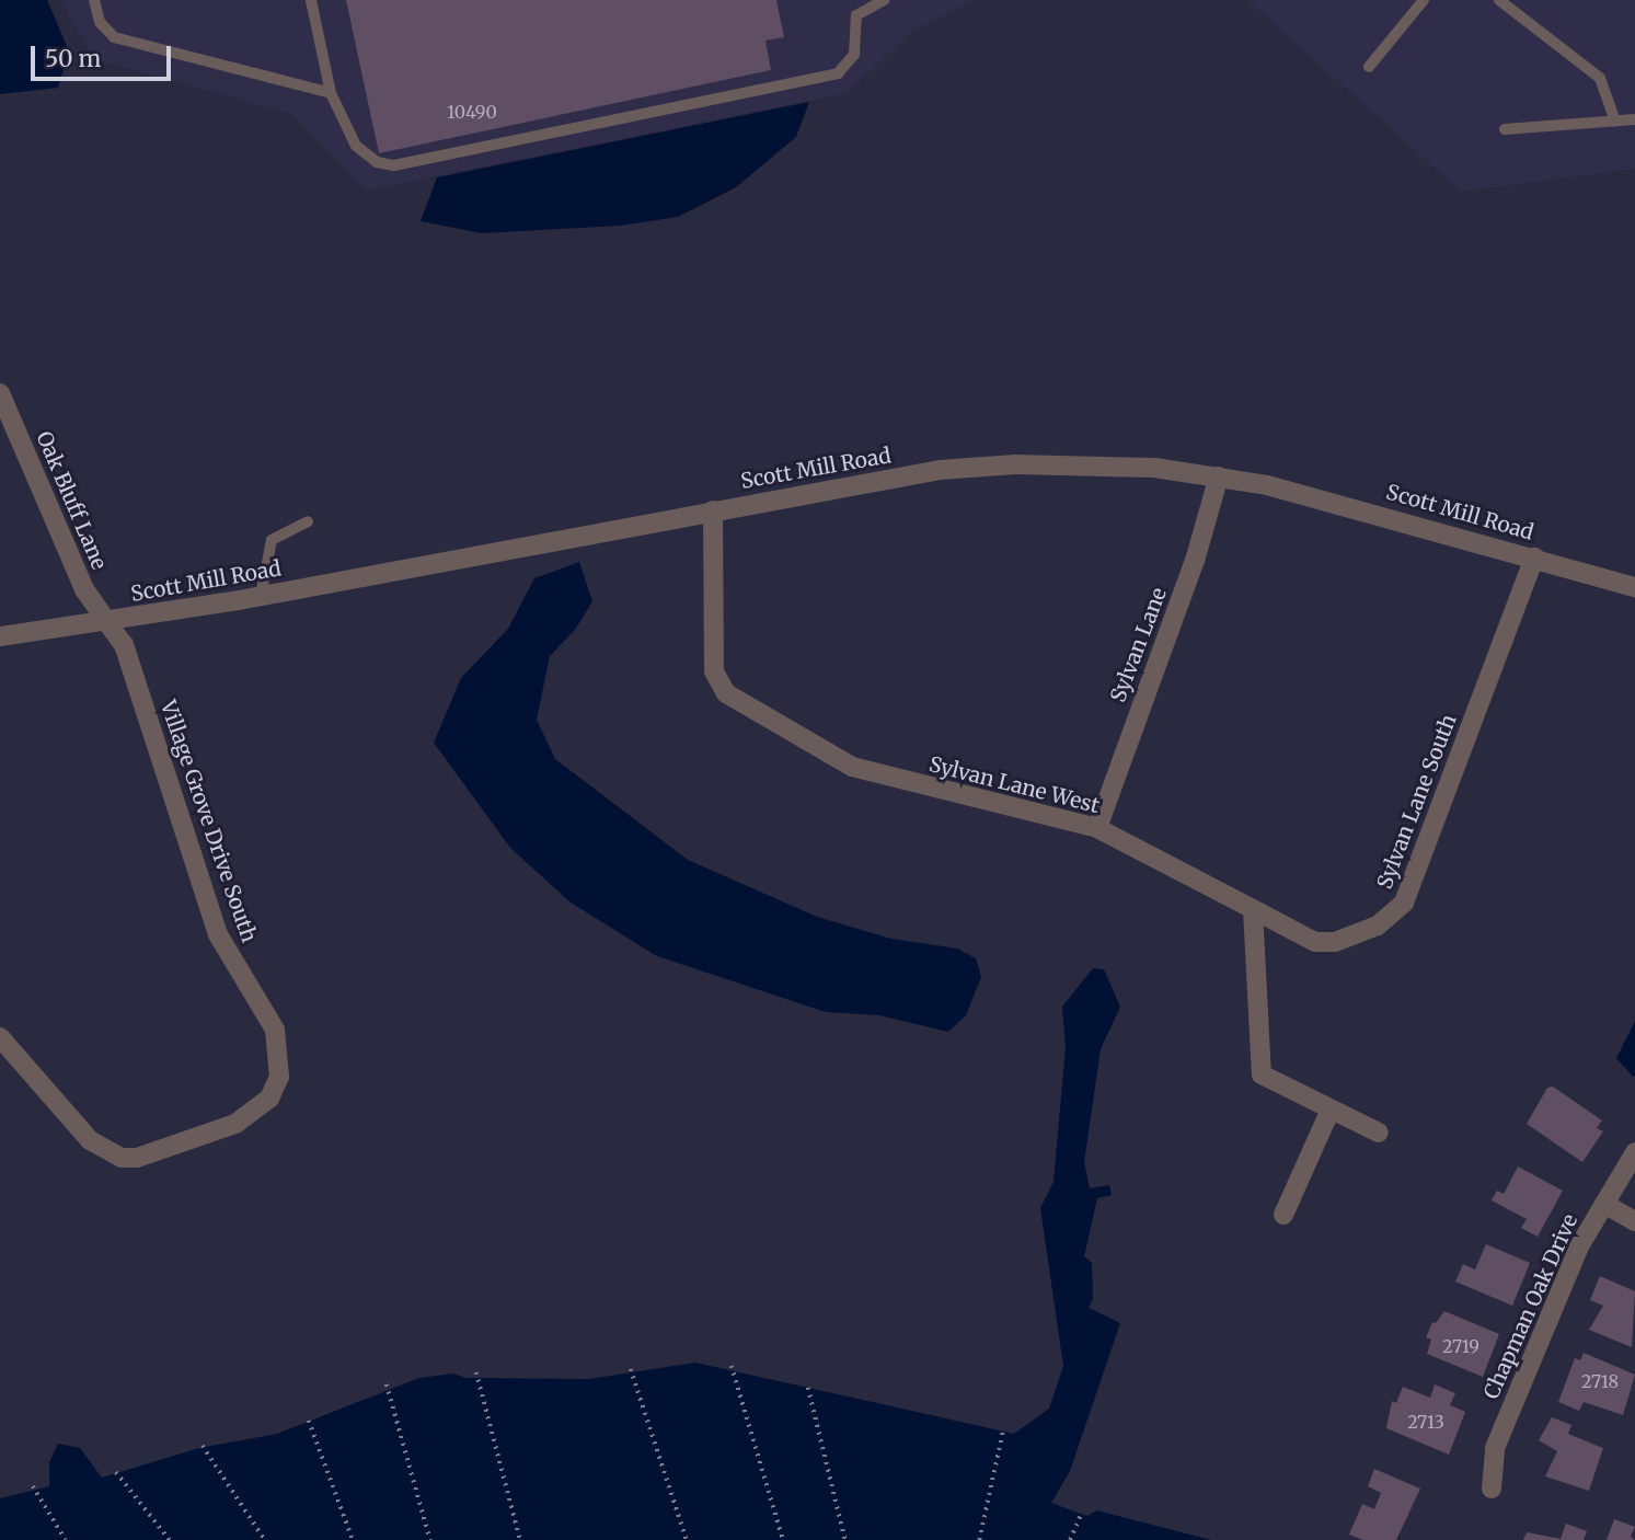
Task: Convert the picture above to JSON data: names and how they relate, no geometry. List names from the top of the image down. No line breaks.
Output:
{"streets":{"street":["Scott Mill Road","Oak Bluff Lane","Sylvan Lane","Sylvan Lane West","Sylvan Lane South","Village Grove Drive South","Chapman Oak Drive"]},"crossings":[["Scott Mill Road","Oak Bluff Lane"],["Scott Mill Road","Sylvan Lane"],["Scott Mill Road","Sylvan Lane West"],["Scott Mill Road","Sylvan Lane South"],["Scott Mill Road","Village Grove Drive South"],["Oak Bluff Lane","Village Grove Drive South"],["Sylvan Lane","Sylvan Lane West"],["Sylvan Lane West","Sylvan Lane South"]],"house_numbers":["10490","2719","2718","2713"],"scale_bar":"50 m"}
